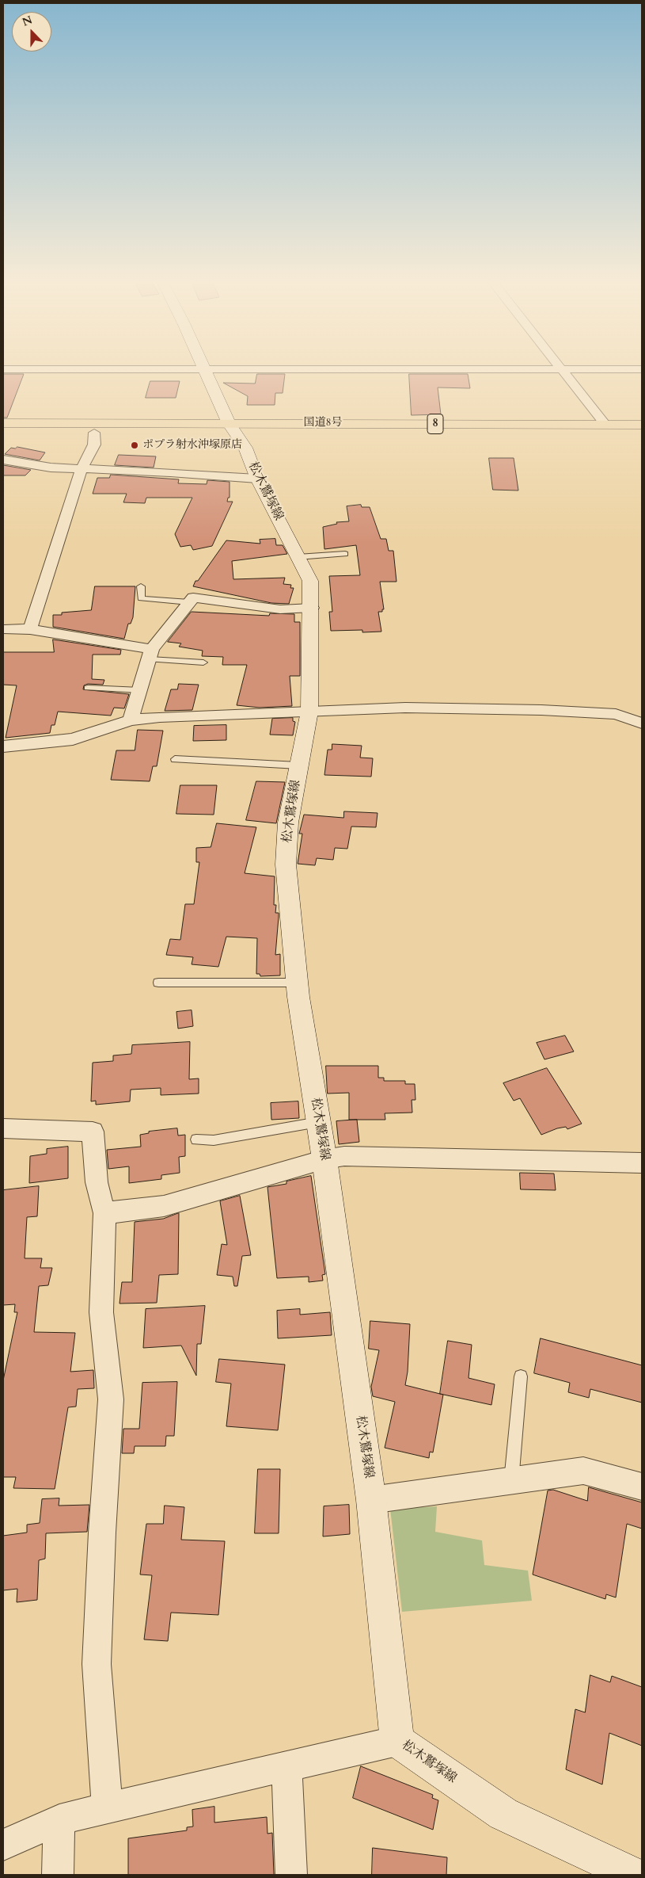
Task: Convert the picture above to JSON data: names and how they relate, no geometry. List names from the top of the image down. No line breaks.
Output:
{"streets":{"highway":["国道8号","8"],"main road":["松木鷲塚線"]},"crossings":[["国道8号","松木鷲塚線"]],"places":["ポプラ射水沖塚原店"],"north":"top"}
